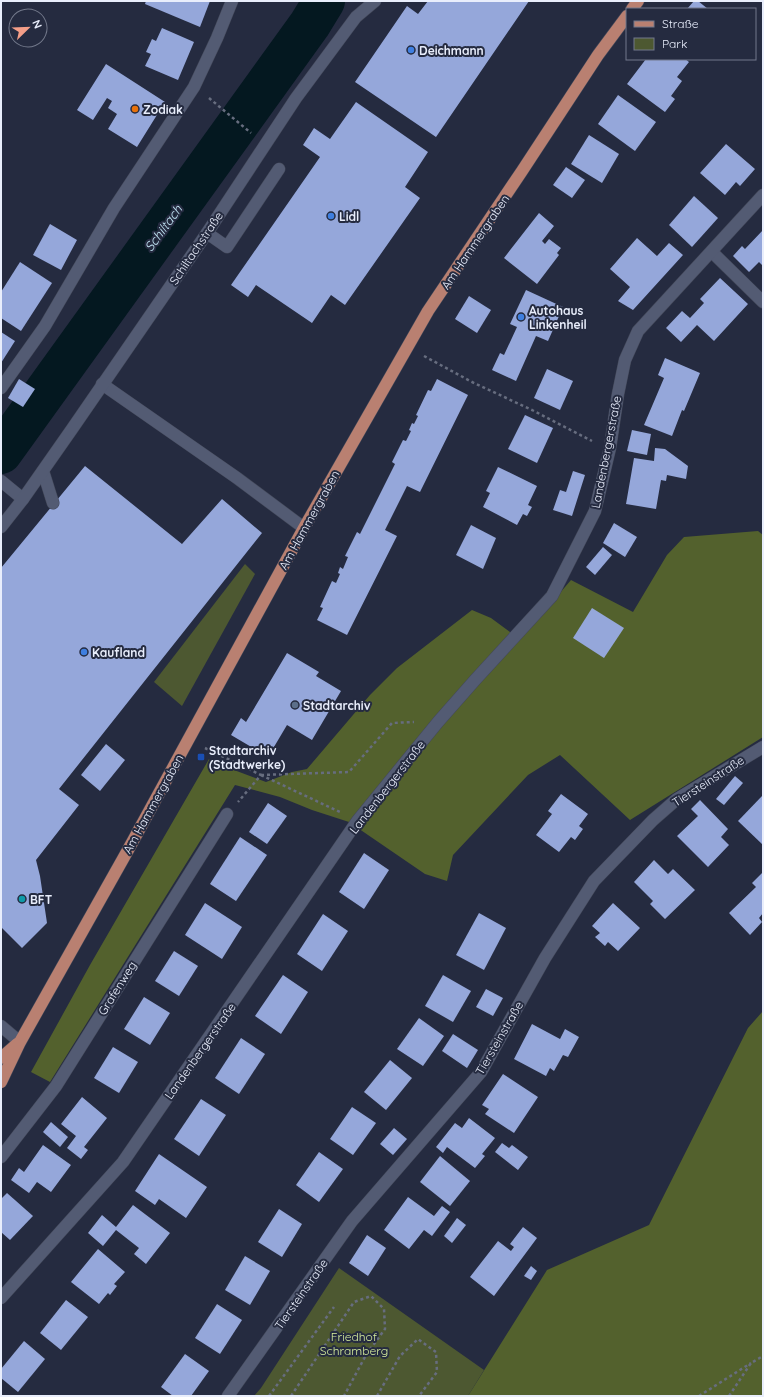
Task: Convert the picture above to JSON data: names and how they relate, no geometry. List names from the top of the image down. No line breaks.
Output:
{"streets":{"main road":["Am Hammergraben"],"street":["Schiltachstraße","Landenbergerstraße","Tiersteinstraße","Grafenweg"]},"water":["Schiltach"],"parks":["Friedhof Schramberg"],"places":{"other":["Deichmann","Zodiak","Lidl","Autohaus Linkenheil","Kaufland","Stadtarchiv","BFT"],"transit":["Stadtarchiv (Stadtwerke)"]},"legend":["Straße","Park"],"north":"top right"}
